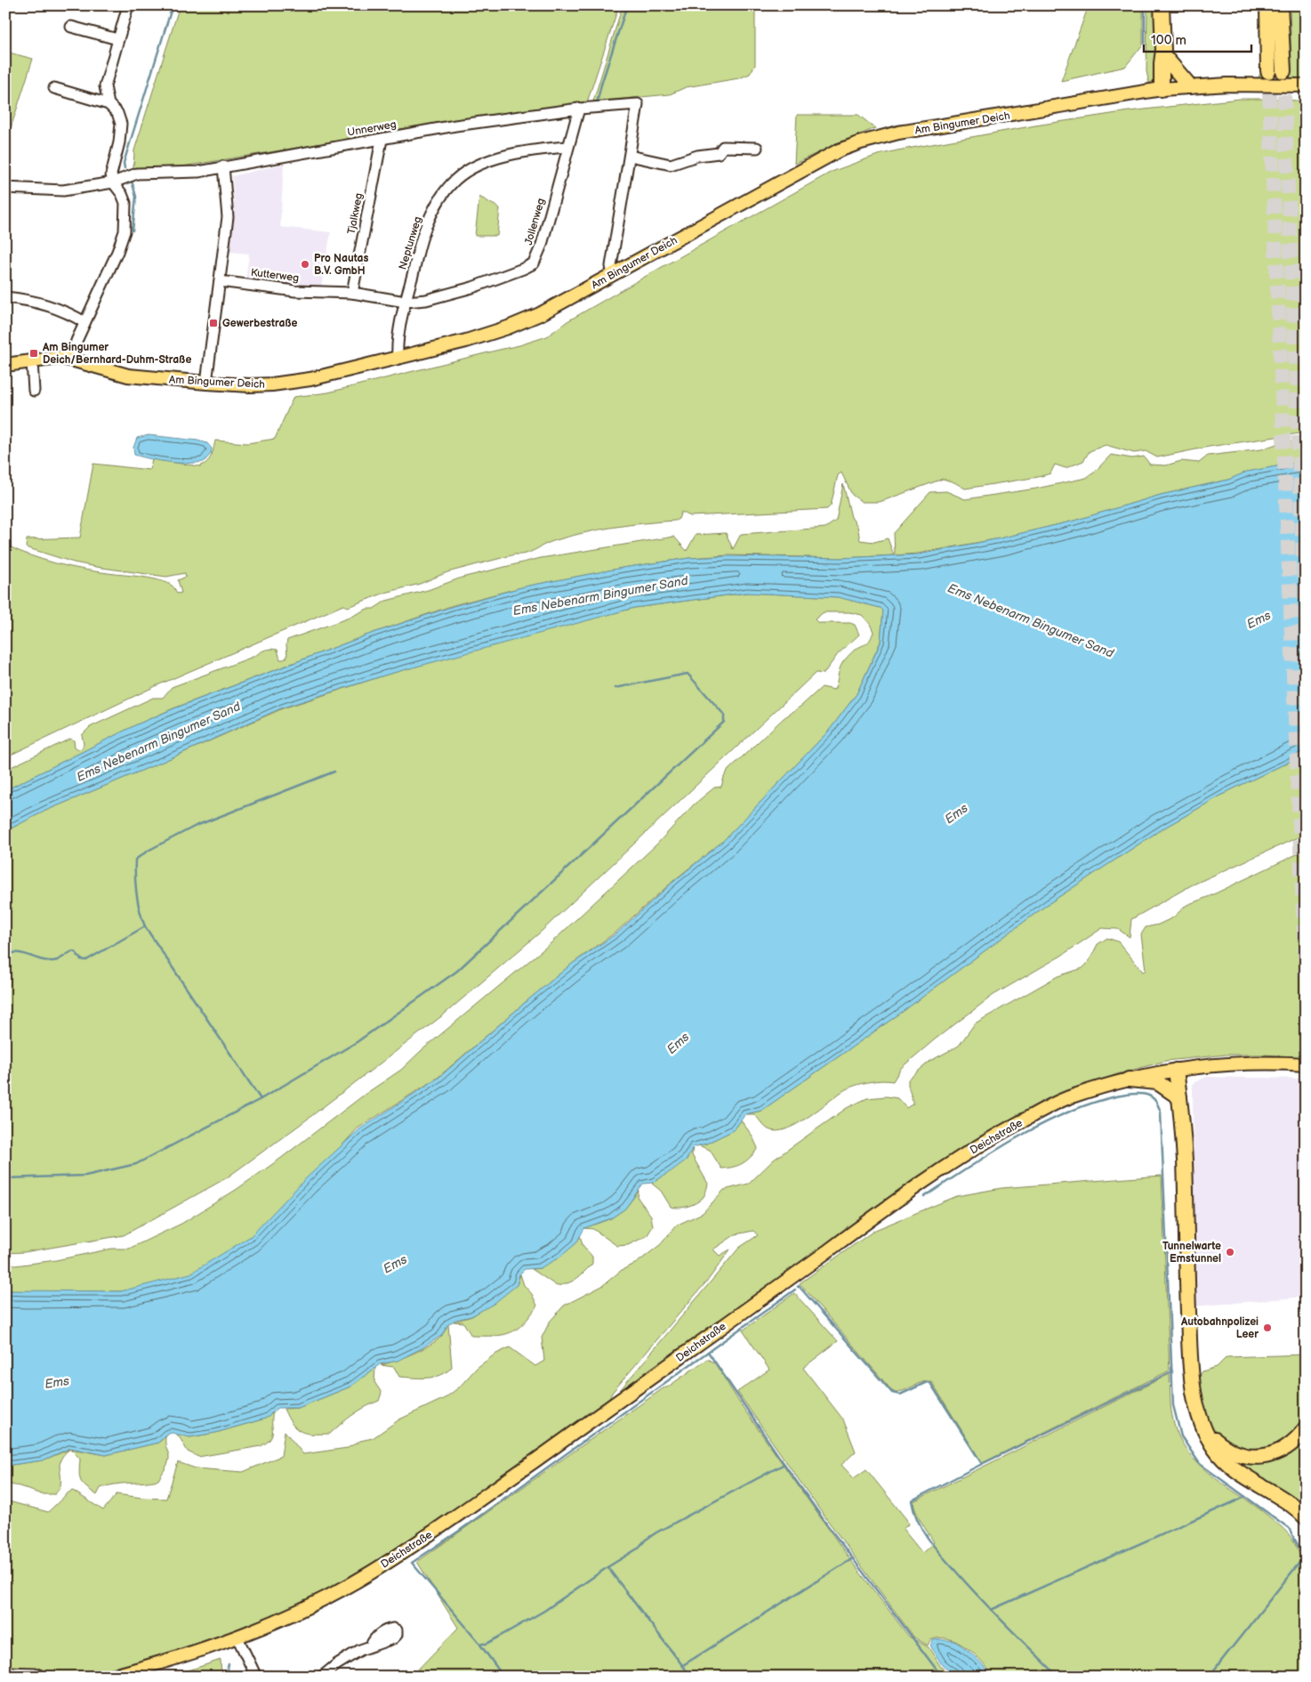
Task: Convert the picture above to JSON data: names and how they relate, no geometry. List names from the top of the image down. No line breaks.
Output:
{"streets":{"main road":["Am Bingumer Deich","Deichstraße"],"street":["Unnerweg","Tjalkweg","Jollenweg","Neptunweg","Kutterweg"]},"crossings":[["Am Bingumer Deich","Neptunweg"],["Unnerweg","Tjalkweg"],["Unnerweg","Jollenweg"],["Tjalkweg","Kutterweg"],["Jollenweg","Neptunweg"],["Jollenweg","Kutterweg"],["Neptunweg","Kutterweg"]],"water":["Ems Nebenarm Bingumer Sand","Ems"],"places":{"other":["Pro Nautas B.V. GmbH","Tunnelwarte Emstunnel","Autobahnpolizei Leer"],"transit":["Gewerbestraße","Am Bingumer Deich/Bernhard-Duhm-Straße"]},"scale_bar":"100 m"}
